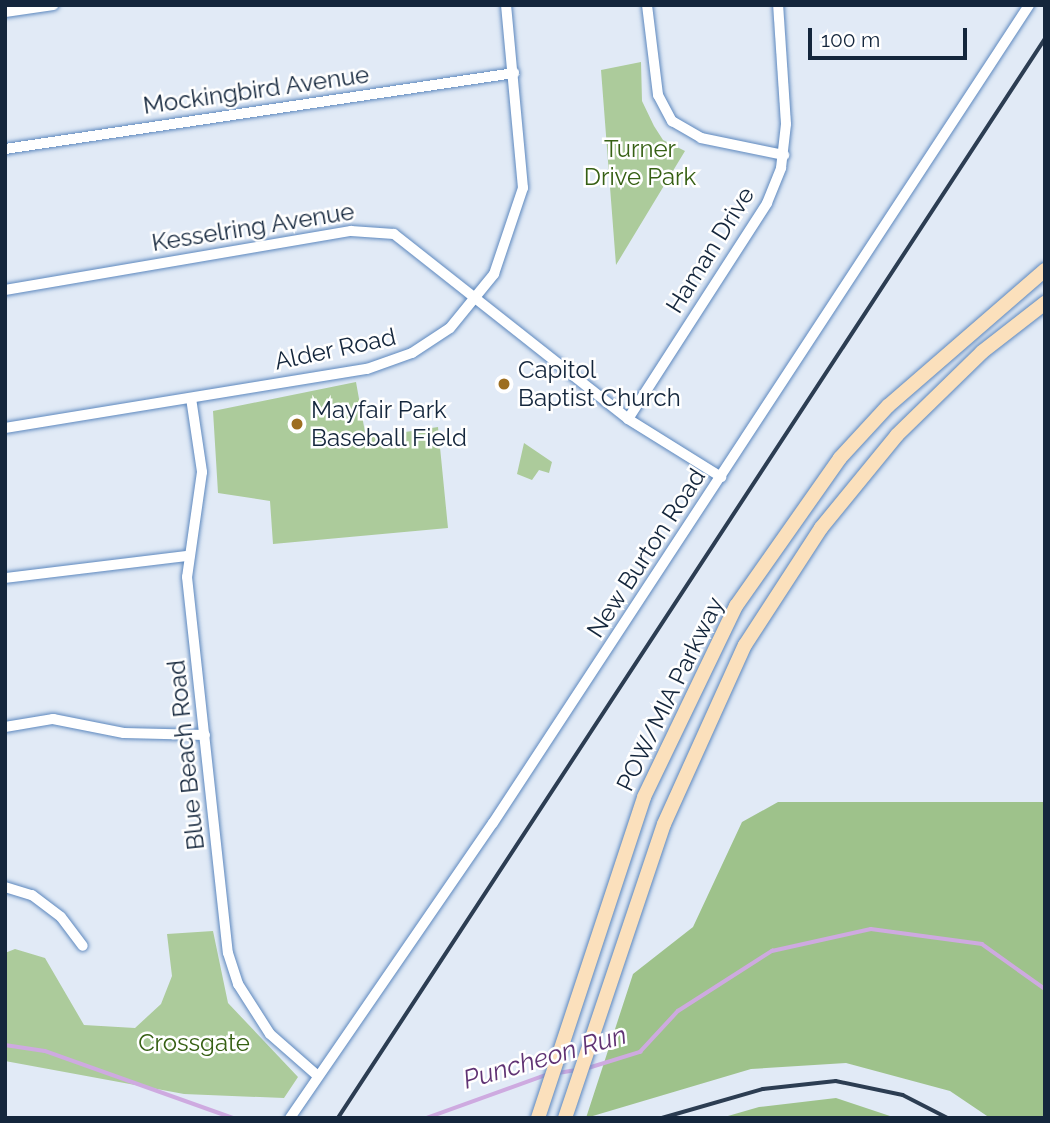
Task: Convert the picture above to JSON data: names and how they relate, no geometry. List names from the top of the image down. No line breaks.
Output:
{"streets":{"main road":["POW/MIA Parkway"],"street":["Mockingbird Avenue","Kesselring Avenue","Haman Drive","Alder Road","New Burton Road","Blue Beach Road"]},"crossings":[["Mockingbird Avenue","Alder Road"],["Kesselring Avenue","Haman Drive"],["Kesselring Avenue","Alder Road"],["Kesselring Avenue","New Burton Road"],["Alder Road","Blue Beach Road"],["New Burton Road","Blue Beach Road"]],"water":["Puncheon Run"],"parks":["Turner Drive Park","Crossgate"],"places":["Capitol Baptist Church","Mayfair Park Baseball Field"],"scale_bar":"100 m"}
